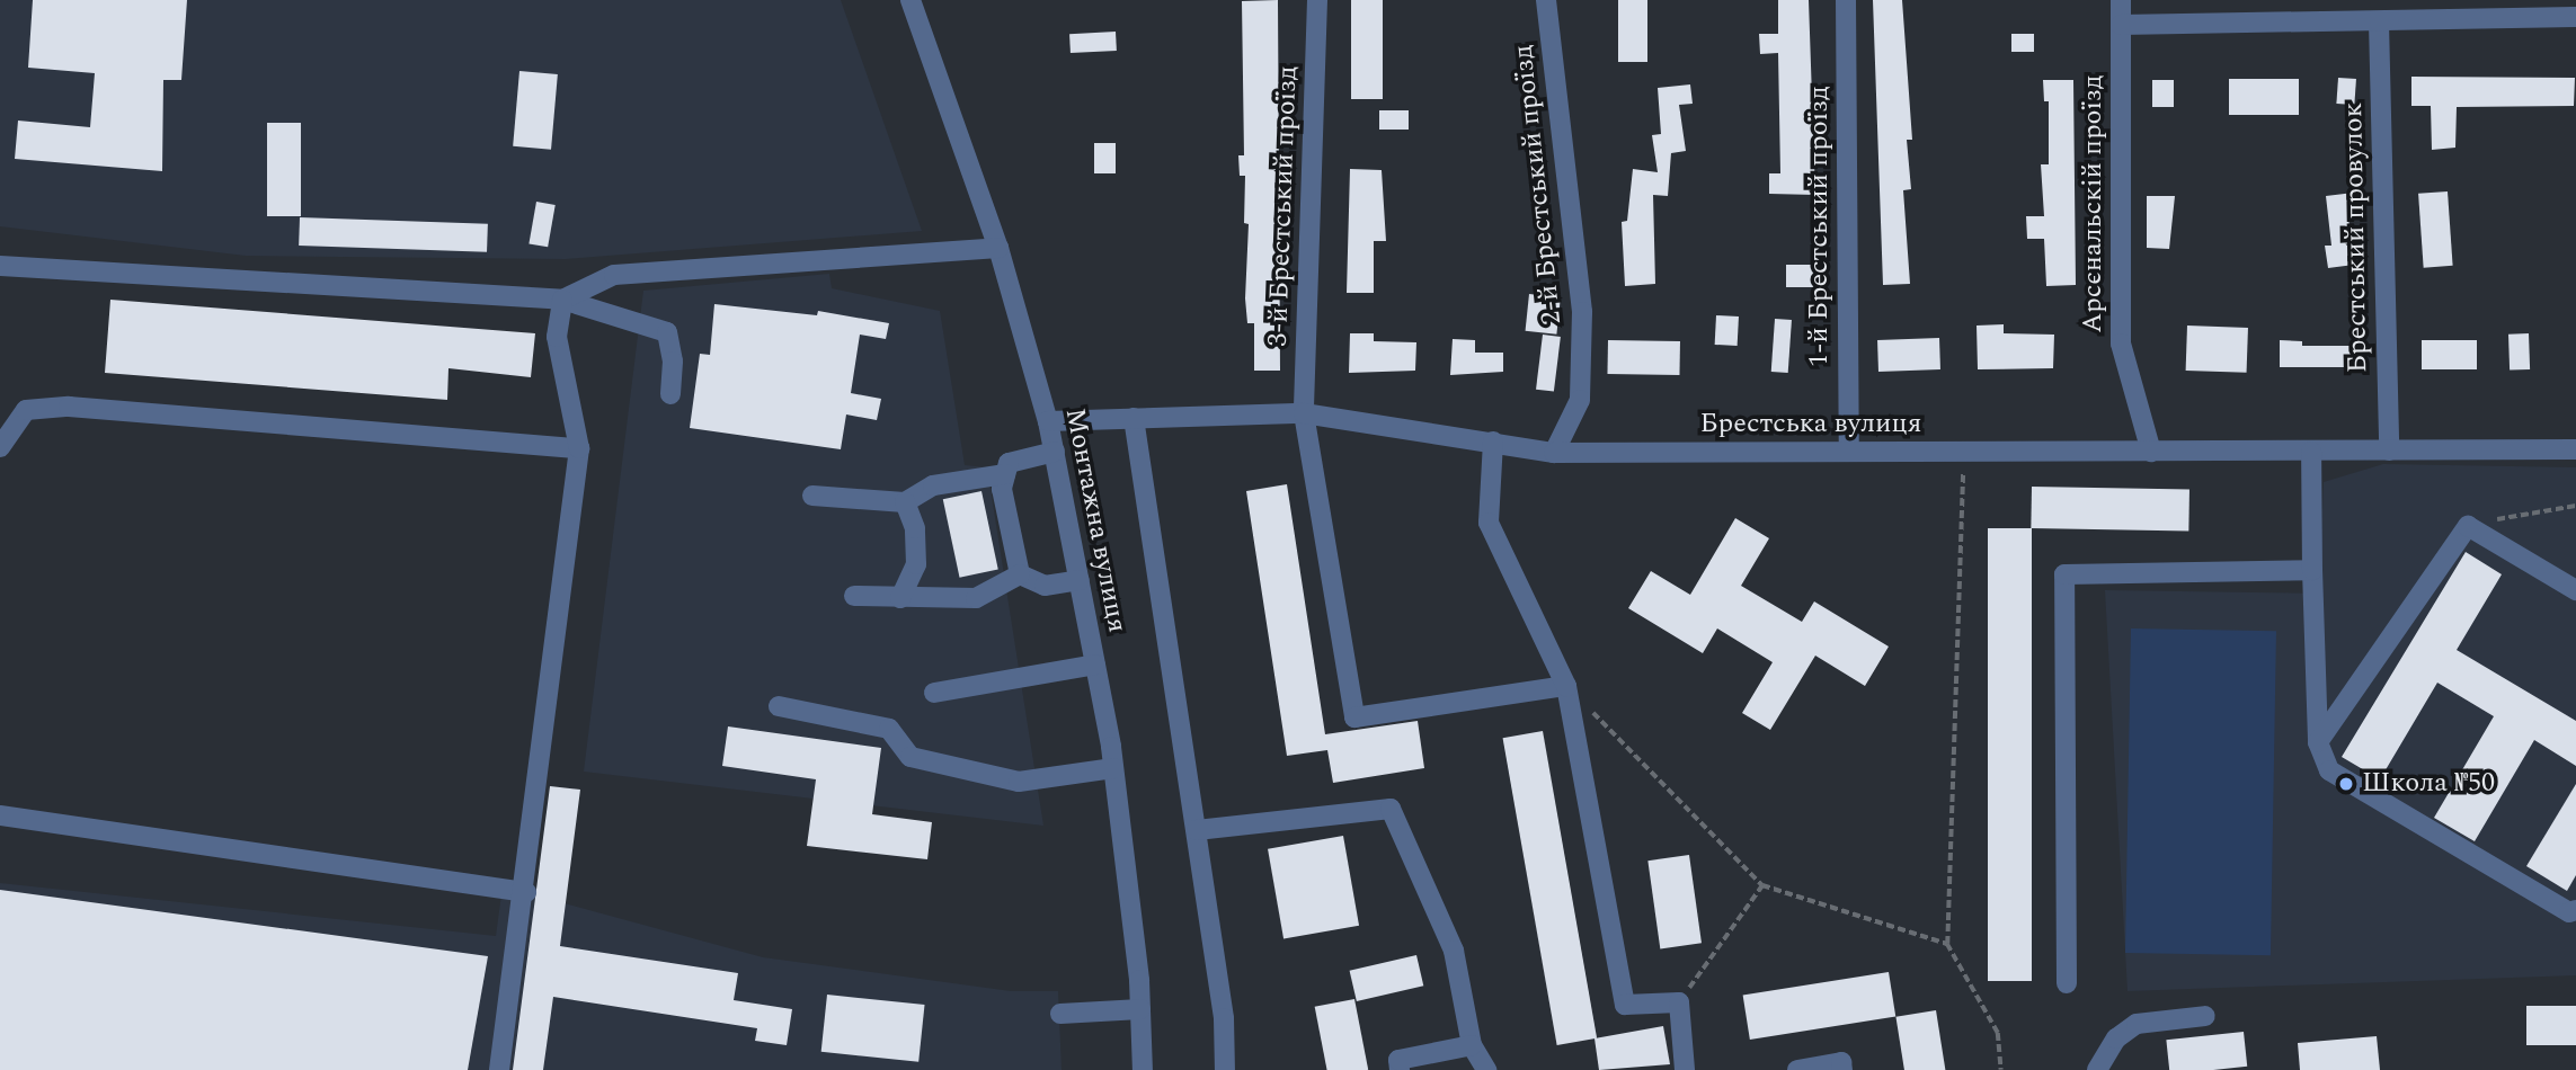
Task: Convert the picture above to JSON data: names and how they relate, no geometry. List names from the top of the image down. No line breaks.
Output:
{"streets":{"street":["2-й Брестський проїзд","Арсєнальскій проїзд","3-й Брестський проїзд","1-й Брестський проїзд","Брестський провулок","Брестська вулиця","Монтажна вулиця"]},"crossings":[["2-й Брестський проїзд","Брестська вулиця"],["Арсєнальскій проїзд","Брестська вулиця"],["3-й Брестський проїзд","Брестська вулиця"],["1-й Брестський проїзд","Брестська вулиця"],["Брестський провулок","Брестська вулиця"],["Брестська вулиця","Монтажна вулиця"]],"places":["Школа №50"]}
